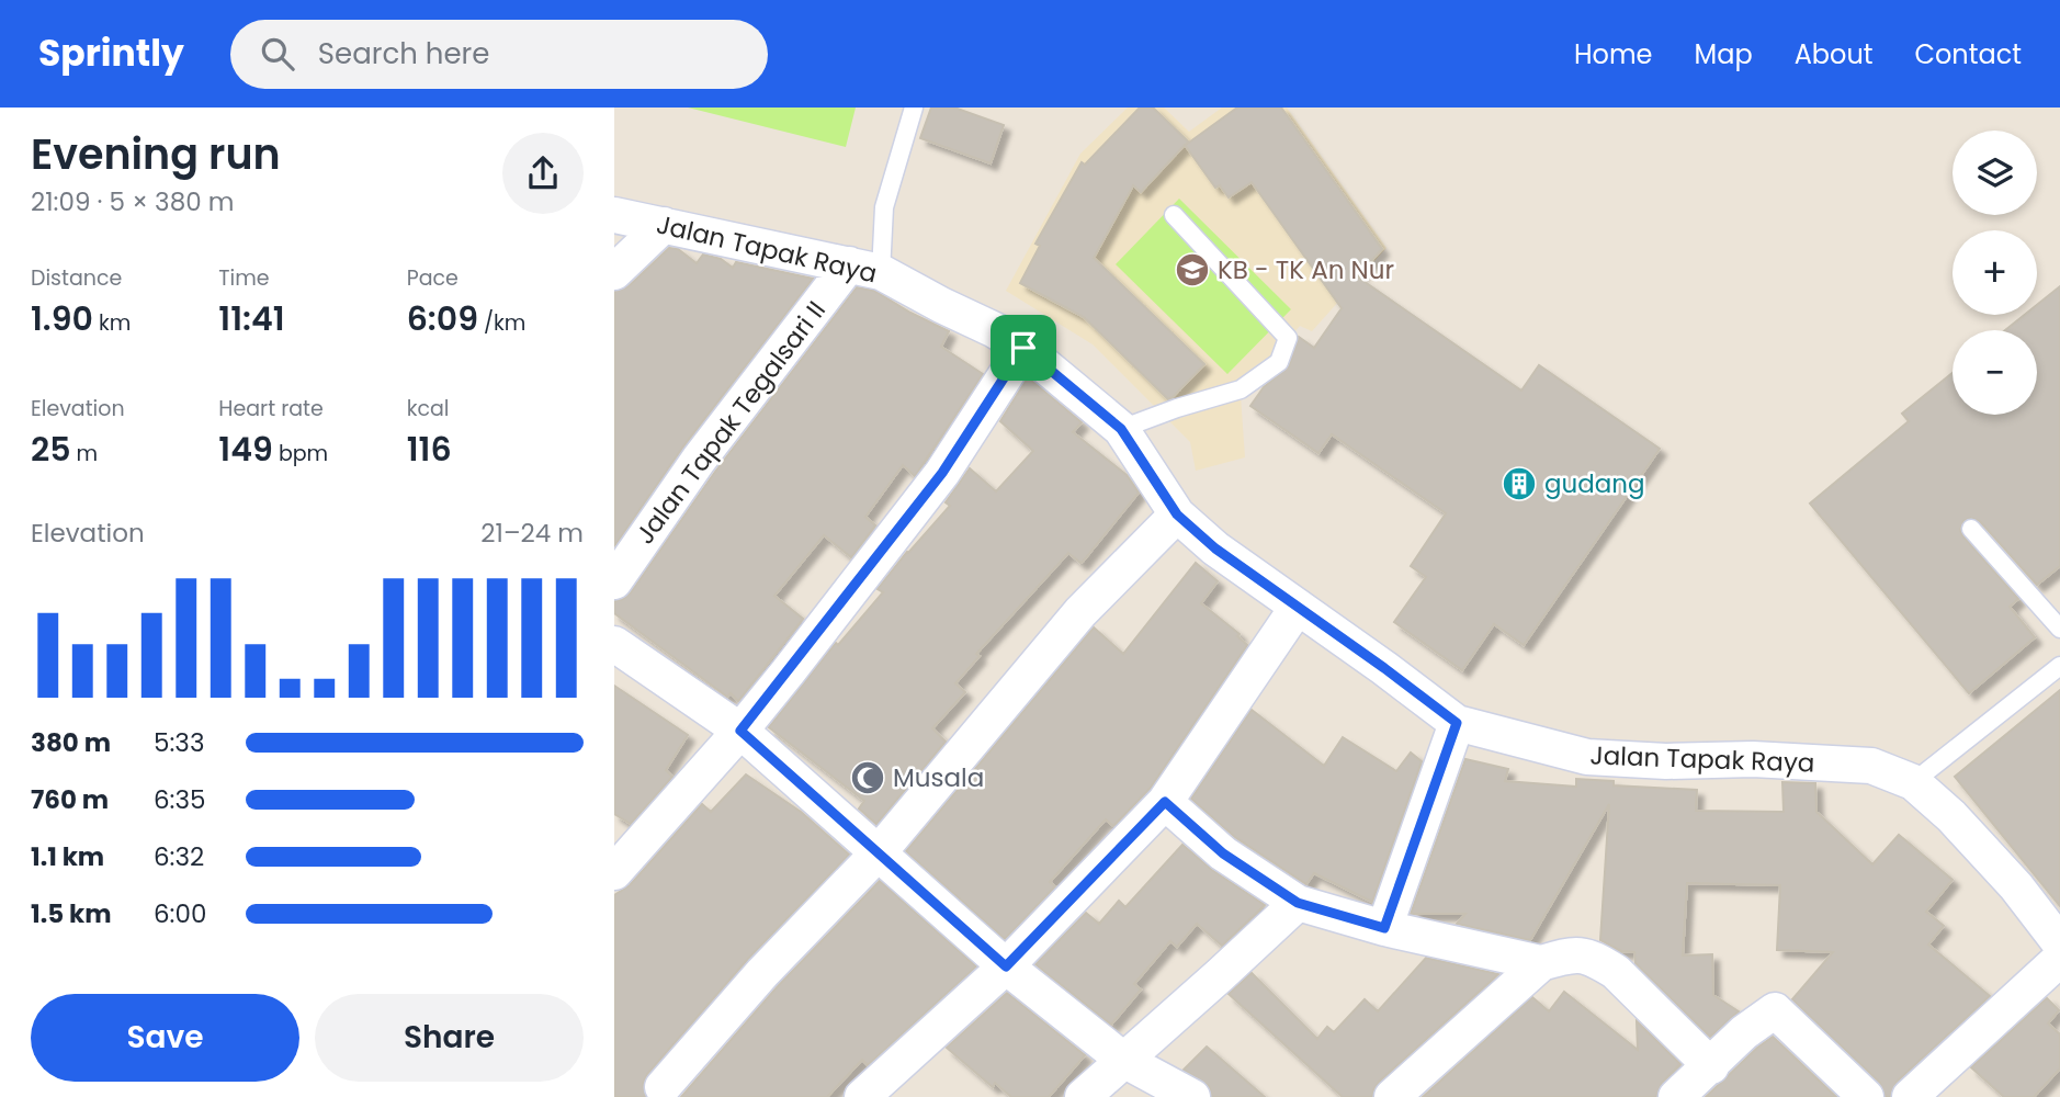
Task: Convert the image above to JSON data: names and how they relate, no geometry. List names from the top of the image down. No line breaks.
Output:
{"streets":{"street":["Jalan Tapak Raya","Jalan Tapak Tegalsari II"]},"crossings":[["Jalan Tapak Raya","Jalan Tapak Tegalsari II"]],"places":{"school or university":["KB - TK An Nur"],"building":["gudang"],"mosque":["Musala"]},"page":{"header":"Sprintly","search":"Search here","nav":["Home","Map","About","Contact"],"heading":["Evening run","21:09 · 5 × 380 m"],"map_buttons":["+","−"],"stats":[["Distance","1.90 km"],["Time","11:41"],["Pace","6:09 /km"],["Elevation","25 m"],["Heart rate","149 bpm"],["kcal","116"]],"chart":["Elevation","21–24 m"],"list":[{"name":"380 m","note":"5:33"},{"name":"760 m","note":"6:35"},{"name":"1.1 km","note":"6:32"},{"name":"1.5 km","note":"6:00"}],"buttons":["Save","Share"]}}
